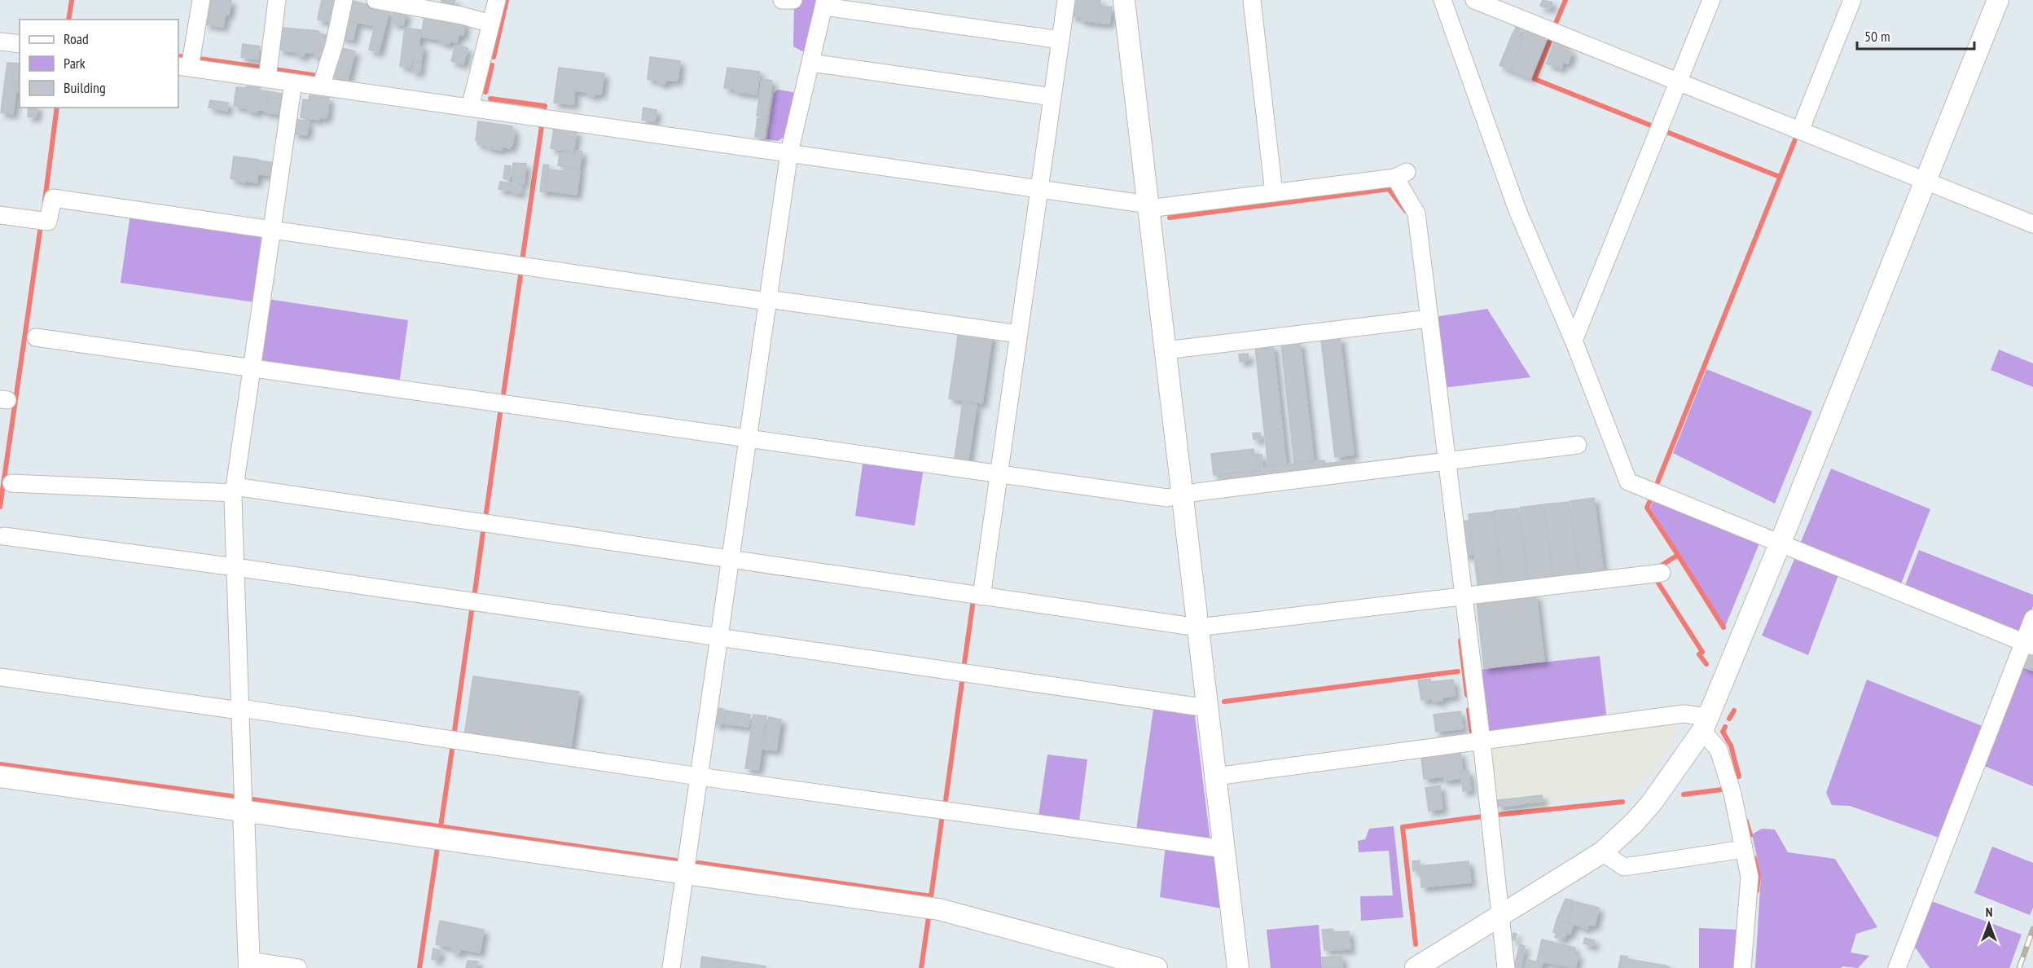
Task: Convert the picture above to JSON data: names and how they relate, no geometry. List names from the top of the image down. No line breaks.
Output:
{"legend":["Road","Park","Building"],"scale_bar":"50 m","north":"top"}
